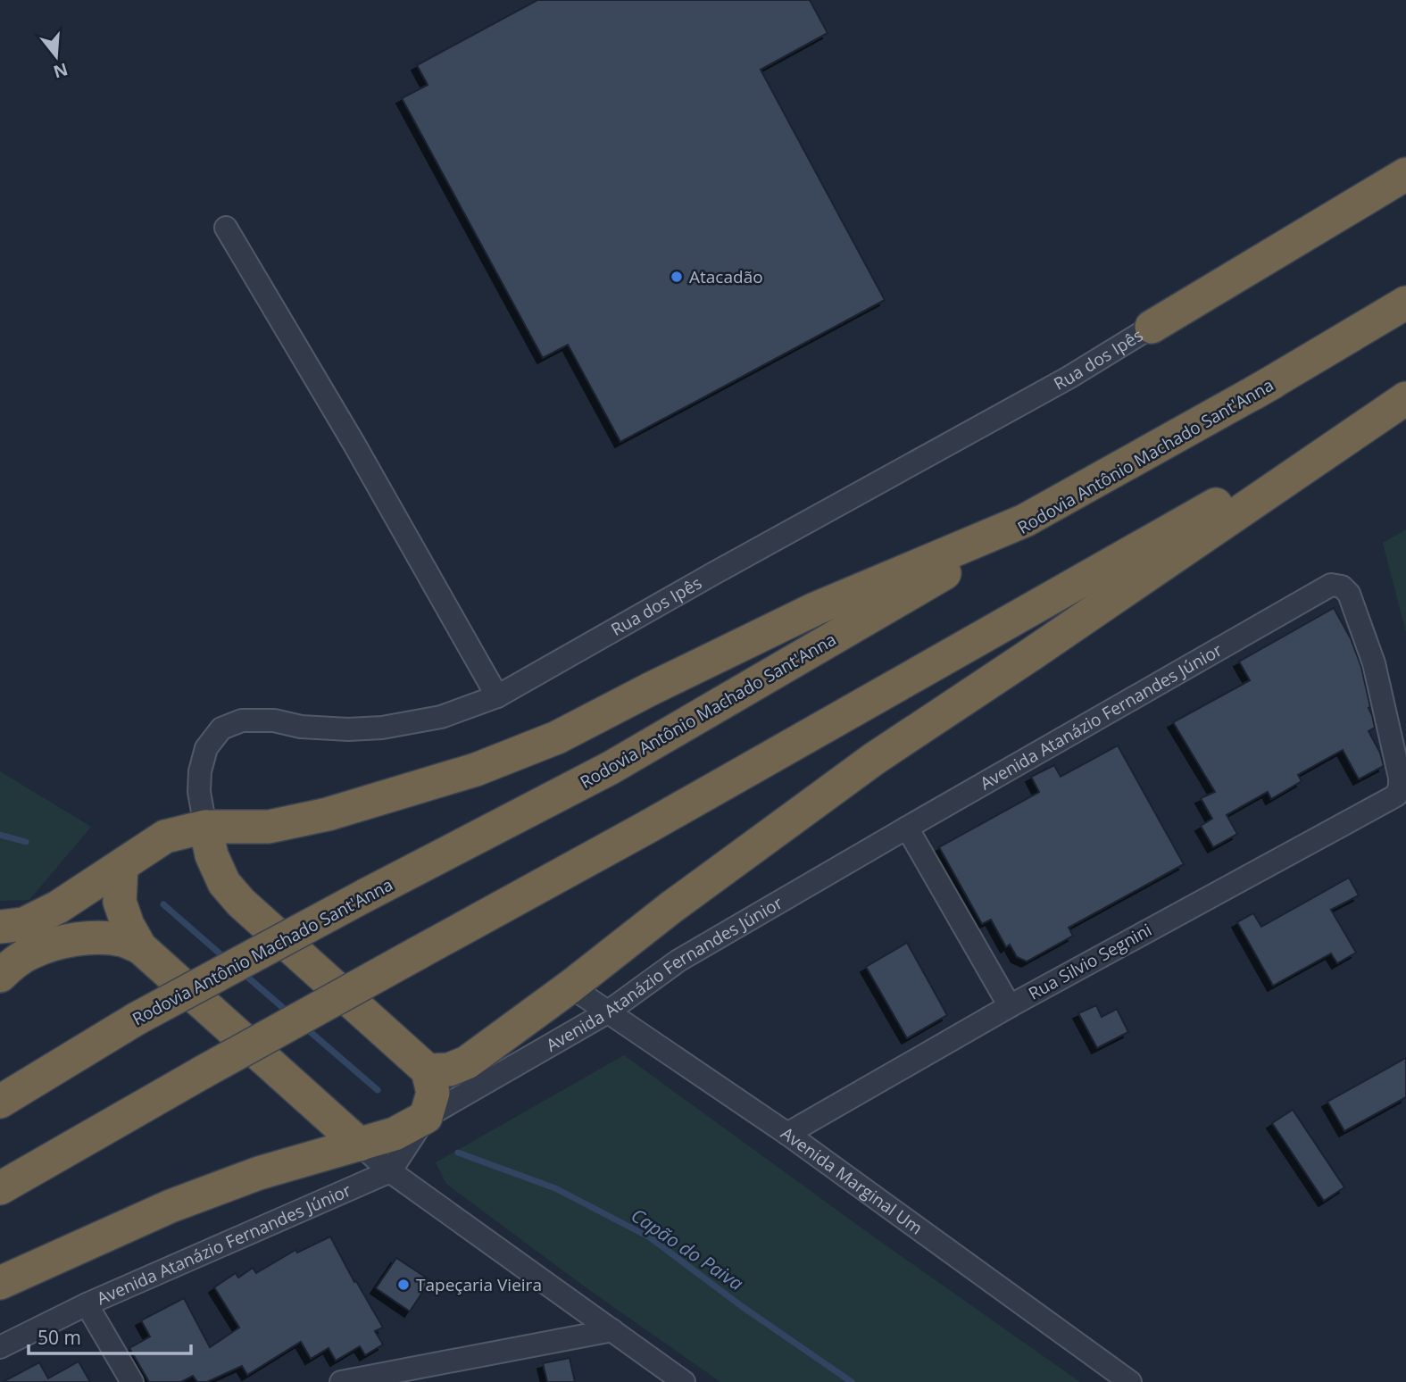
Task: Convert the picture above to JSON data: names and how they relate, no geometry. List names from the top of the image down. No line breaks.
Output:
{"streets":{"highway":["Rodovia Antônio Machado Sant'Anna"],"street":["Rua dos Ipês","Avenida Atanázio Fernandes Júnior","Rua Silvio Segnini","Avenida Marginal Um"]},"crossings":[["Avenida Atanázio Fernandes Júnior","Rua Silvio Segnini"],["Avenida Atanázio Fernandes Júnior","Avenida Marginal Um"],["Rua Silvio Segnini","Avenida Marginal Um"]],"water":["Capão do Paiva"],"places":["Atacadão","Tapeçaria Vieira"],"scale_bar":"50 m","north":"bottom"}
